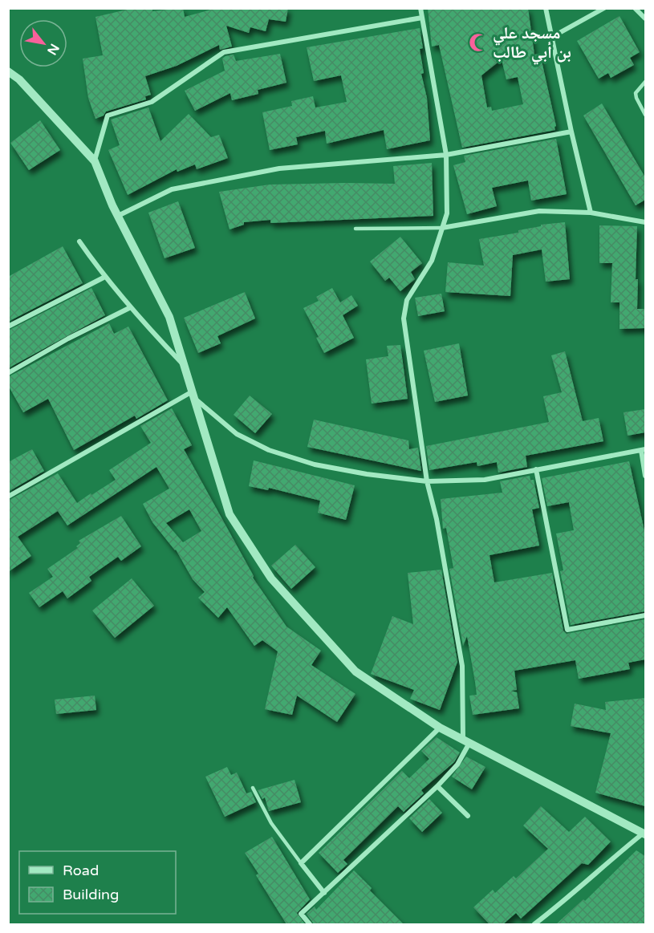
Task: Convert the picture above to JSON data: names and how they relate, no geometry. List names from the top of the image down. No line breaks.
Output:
{"places":{"mosque":["مسجد علي بن أبي طالب"]},"legend":["Road","Building"],"north":"bottom right"}
